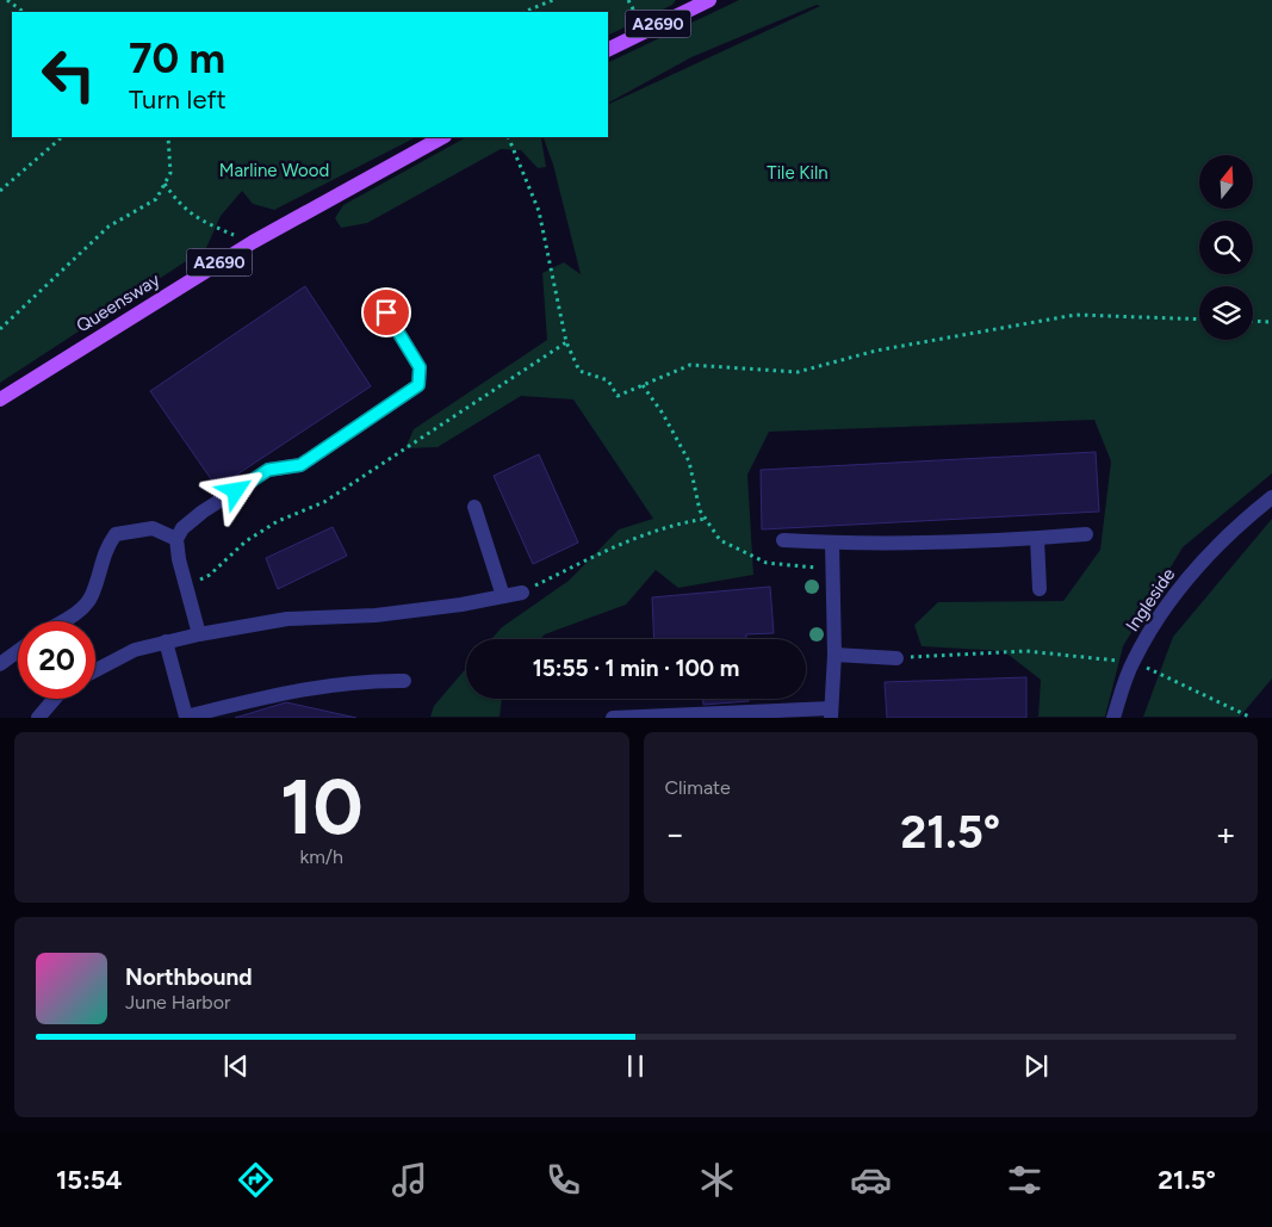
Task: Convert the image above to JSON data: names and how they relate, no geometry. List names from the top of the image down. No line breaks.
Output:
{"streets":{"main road":["A2690","Queensway"],"street":["Ingleside"]},"parks":["Marline Wood","Tile Kiln"],"north":"top","page":{"turn":["70 m","Turn left"],"limit":"20","trip":"15:55 · 1 min · 100 m","tile":[["10","km/h"],"Climate"],"heat":["−","21.5°","+"],"song":["Northbound","June Harbor"],"tabs":["15:54","21.5°"]}}
